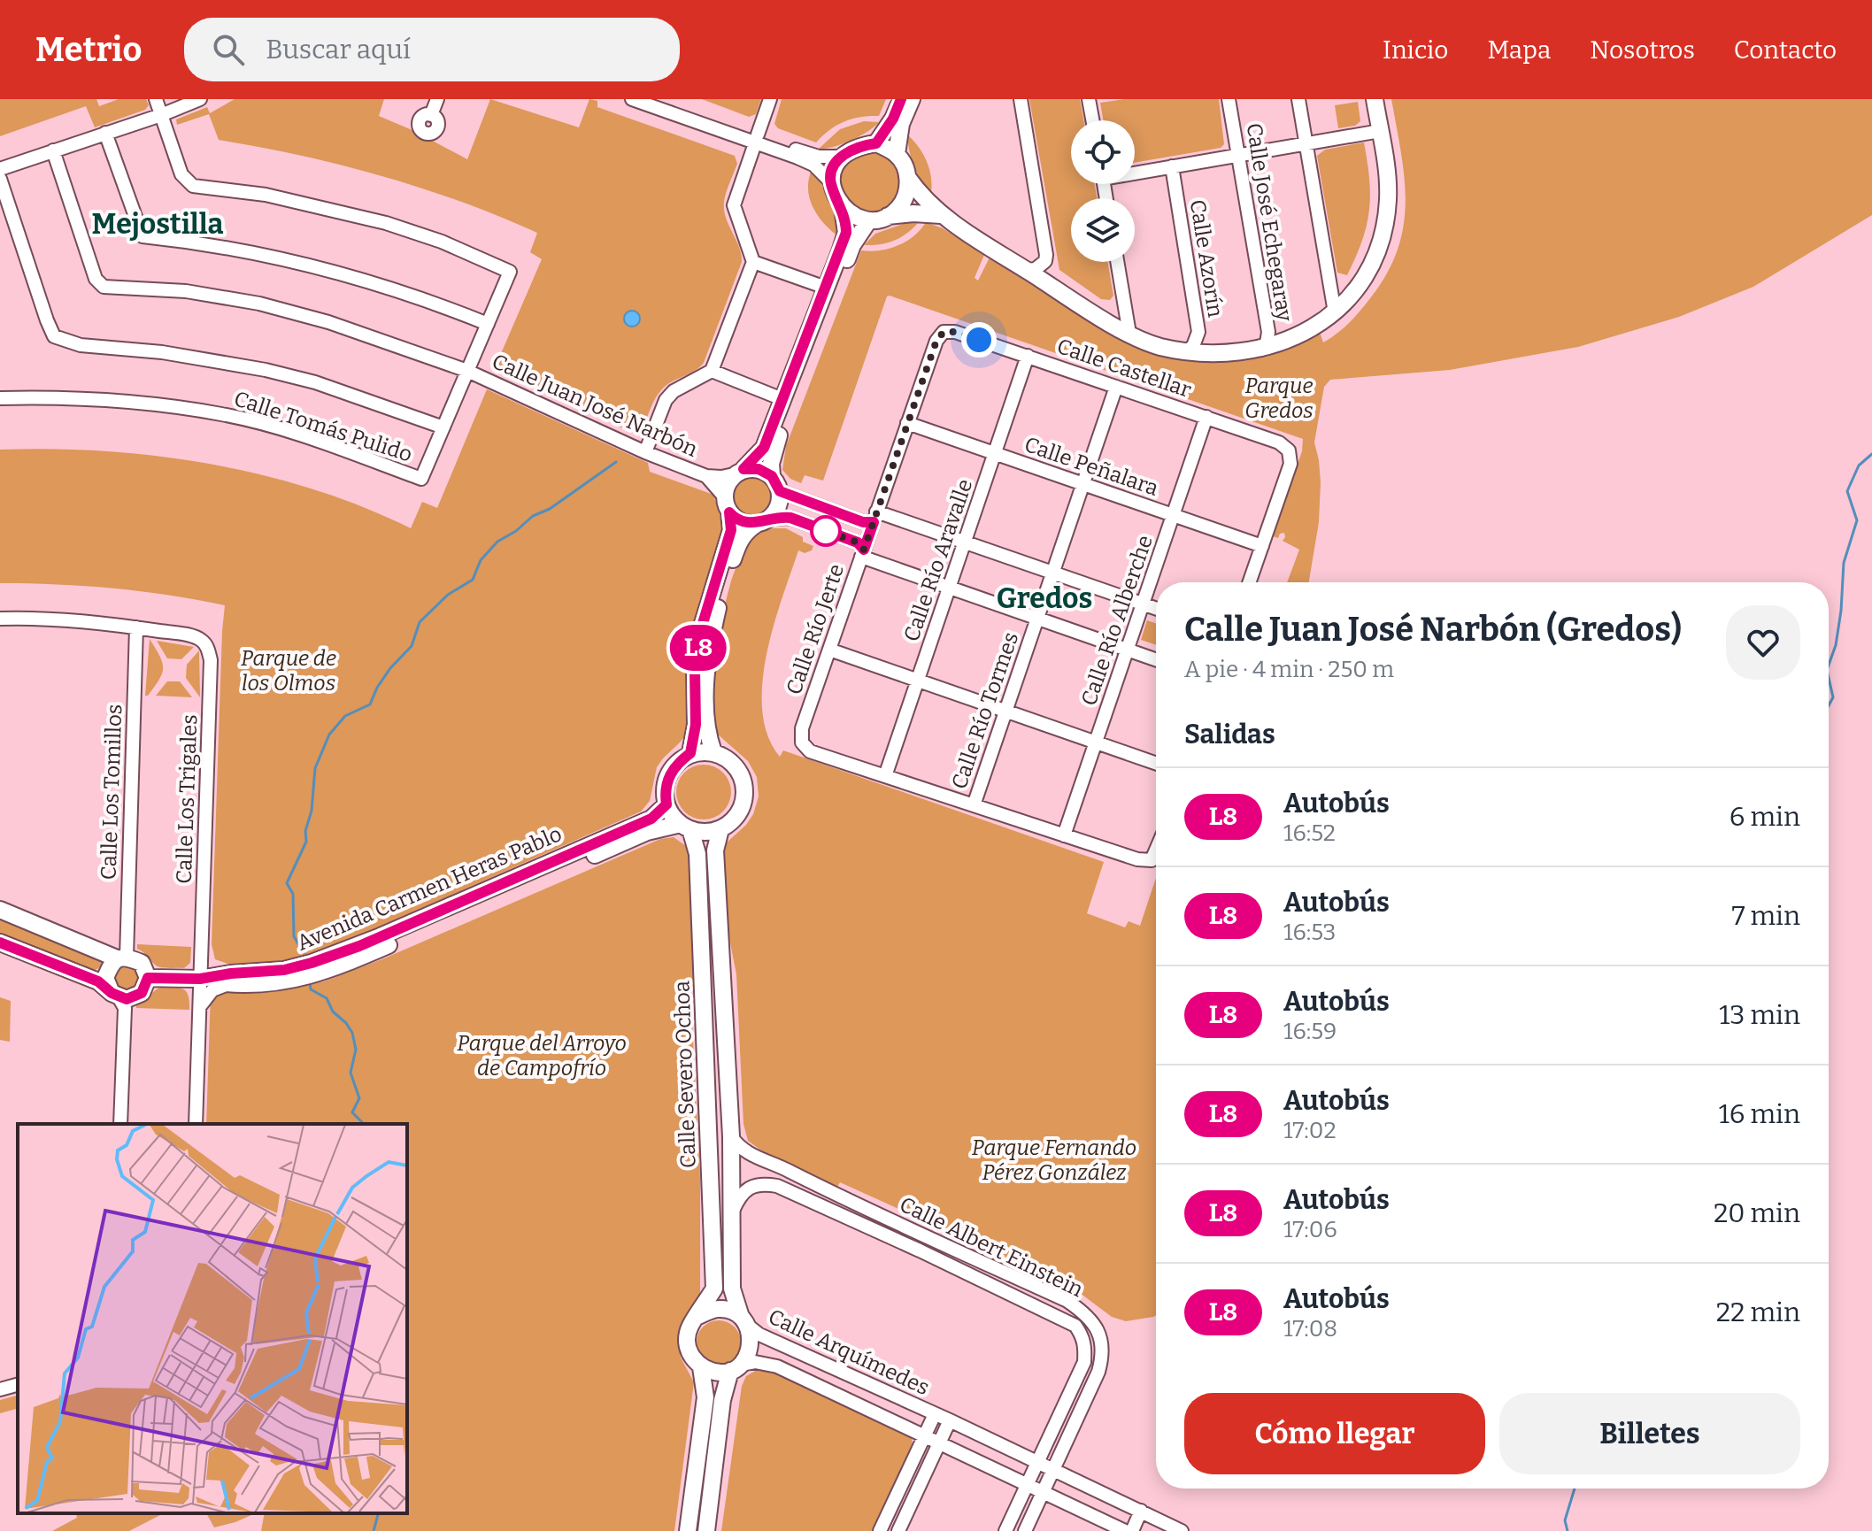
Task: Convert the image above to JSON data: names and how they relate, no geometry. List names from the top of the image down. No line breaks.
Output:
{"streets":{"main road":["Avenida Carmen Heras Pablo","Calle Severo Ochoa"],"street":["Calle José Echegaray","Calle Azorín","Calle Castellar","Calle Juan José Narbón","Calle Tomás Pulido","Calle Peñalara","Calle Río Aravalle","Calle Río Alberche","Calle Río Jerte","Calle Río Tormes","Calle Los Tomillos","Calle Los Trigales","Calle Albert Einstein","Calle Arquímedes"]},"crossings":[["Calle Castellar","Calle Peñalara"],["Calle Castellar","Calle Río Aravalle"],["Calle Castellar","Calle Río Alberche"],["Calle Castellar","Calle Río Jerte"],["Calle Castellar","Calle Río Tormes"],["Calle Peñalara","Calle Río Aravalle"],["Calle Peñalara","Calle Río Alberche"],["Calle Peñalara","Calle Río Jerte"],["Calle Peñalara","Calle Río Tormes"],["Calle Río Aravalle","Calle Río Jerte"],["Calle Los Tomillos","Calle Los Trigales"],["Calle Los Tomillos","Avenida Carmen Heras Pablo"],["Calle Los Trigales","Avenida Carmen Heras Pablo"],["Avenida Carmen Heras Pablo","Calle Severo Ochoa"],["Calle Severo Ochoa","Calle Albert Einstein"],["Calle Severo Ochoa","Calle Arquímedes"],["Calle Albert Einstein","Calle Arquímedes"]],"districts":["Mejostilla","Gredos"],"parks":["Parque Gredos","Parque de los Olmos","Parque del Arroyo de Campofrío","Parque Fernando Pérez González"],"lines":["bus line L8"],"page":{"header":"Metrio","search":"Buscar aquí","nav":["Inicio","Mapa","Nosotros","Contacto"],"on_map":"L8","heading":[["Calle Juan José Narbón (Gredos)","A pie · 4 min · 250 m"],"Salidas"],"list":[{"mark":"L8","name":"Autobús","note":"16:52","value":"6 min"},{"mark":"L8","name":"Autobús","note":"16:53","value":"7 min"},{"mark":"L8","name":"Autobús","note":"16:59","value":"13 min"},{"mark":"L8","name":"Autobús","note":"17:02","value":"16 min"},{"mark":"L8","name":"Autobús","note":"17:06","value":"20 min"},{"mark":"L8","name":"Autobús","note":"17:08","value":"22 min"}],"buttons":["Cómo llegar","Billetes"]}}
